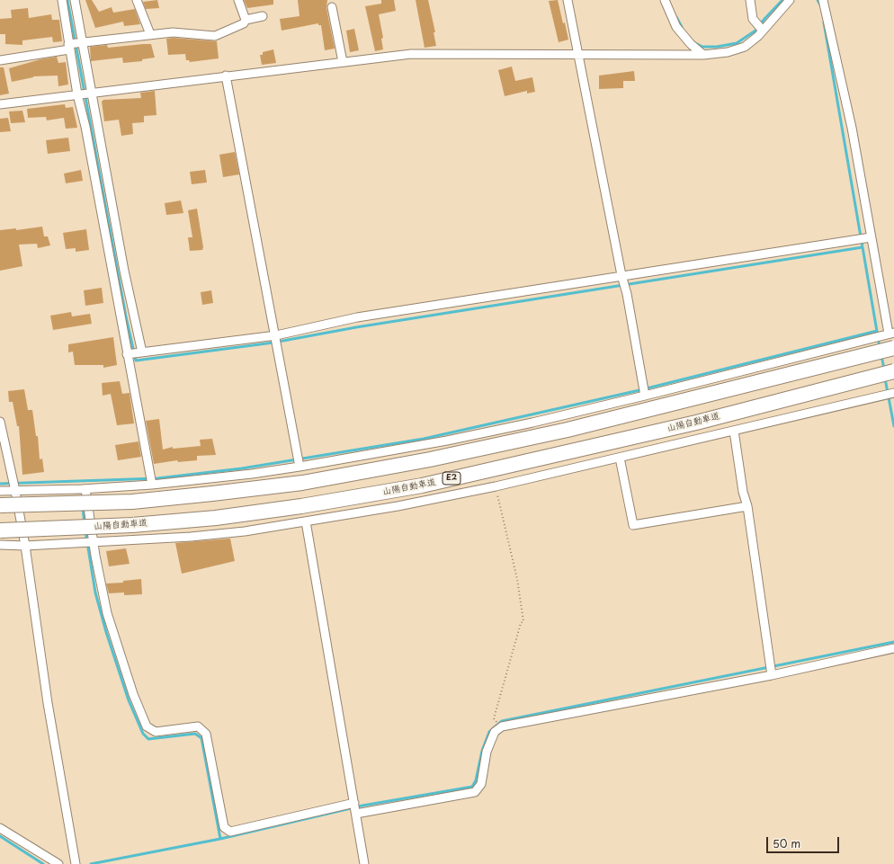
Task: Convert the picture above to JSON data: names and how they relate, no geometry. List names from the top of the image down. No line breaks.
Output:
{"streets":{"highway":["山陽自動車道","E2"]},"scale_bar":"50 m"}
